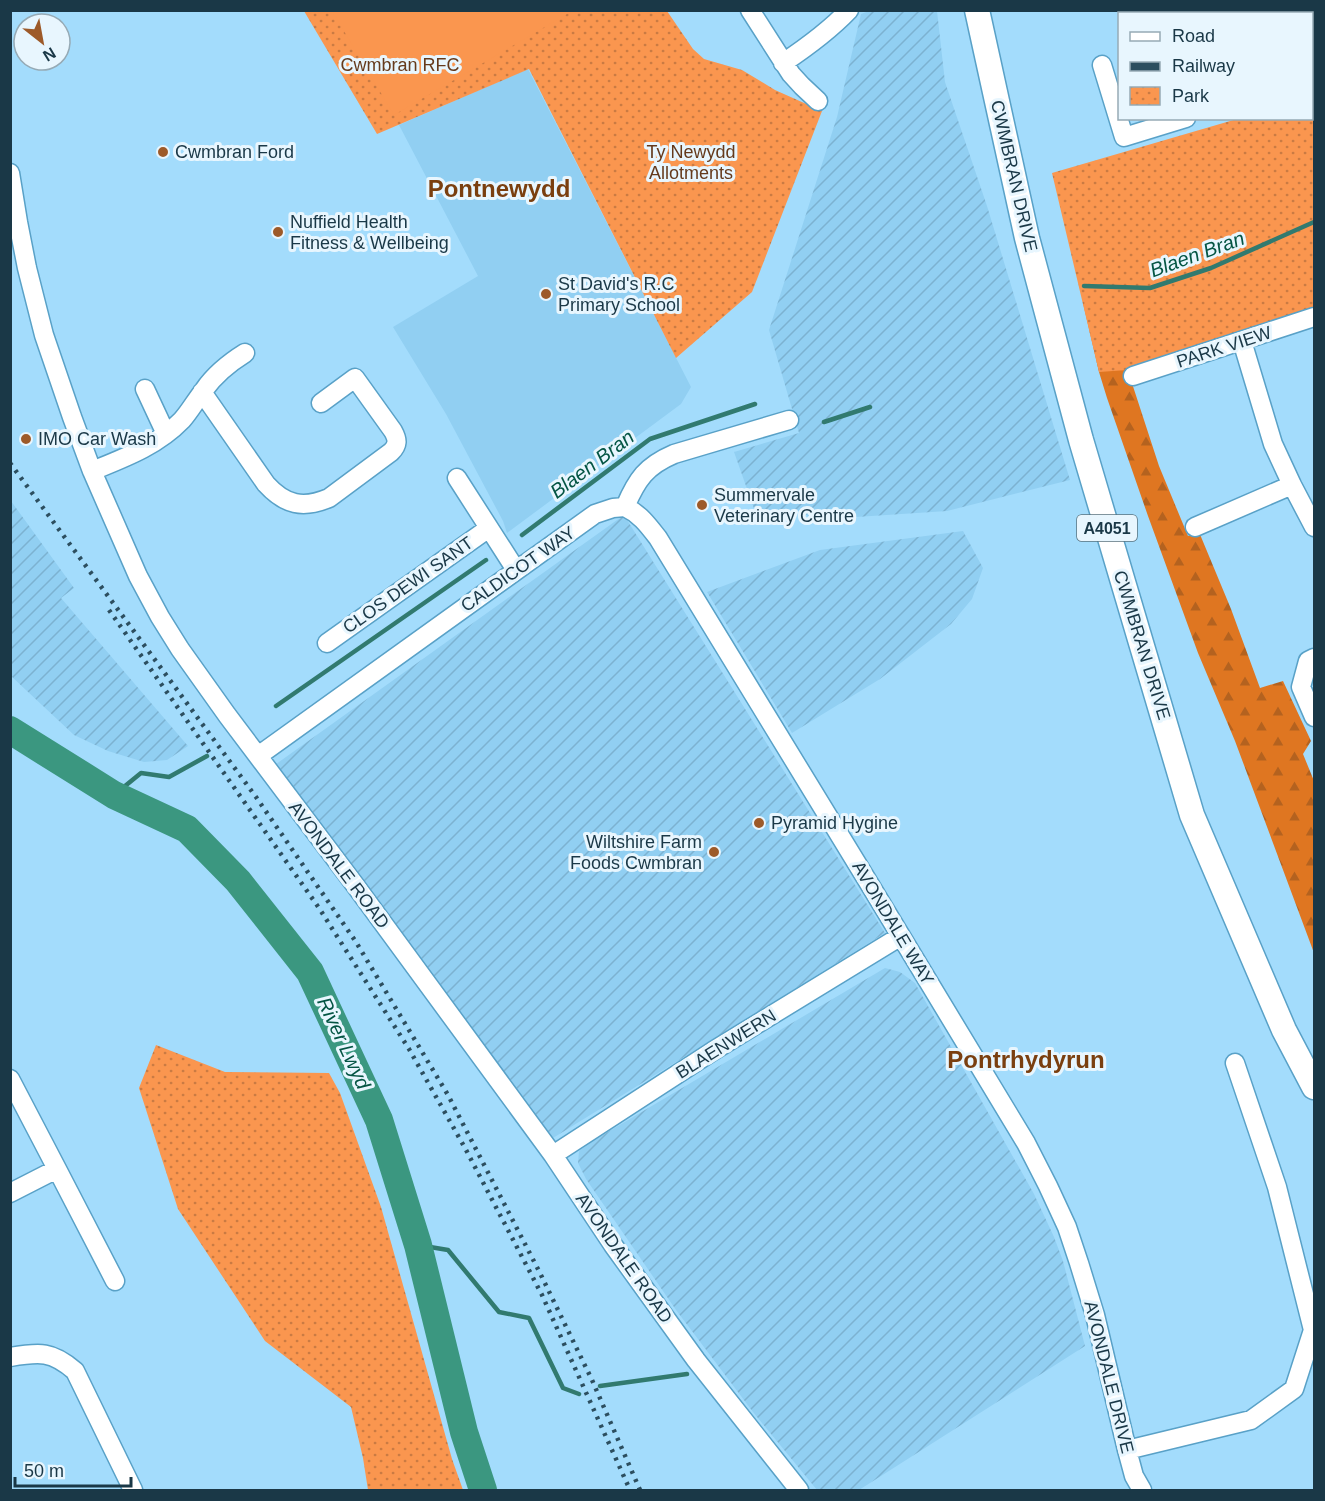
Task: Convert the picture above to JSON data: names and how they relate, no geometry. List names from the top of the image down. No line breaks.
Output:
{"streets":{"main road":["CWMBRAN DRIVE","A4051"],"street":["PARK VIEW","CALDICOT WAY","CLOS DEWI SANT","AVONDALE ROAD","AVONDALE WAY","BLAENWERN","AVONDALE DRIVE"]},"crossings":[["CALDICOT WAY","AVONDALE ROAD"],["CALDICOT WAY","AVONDALE WAY"],["AVONDALE ROAD","BLAENWERN"],["AVONDALE WAY","BLAENWERN"],["AVONDALE WAY","AVONDALE DRIVE"]],"districts":["Pontnewydd","Pontrhydyrun"],"water":["Blaen Bran","River Lwyd"],"parks":["Cwmbran RFC","Ty Newydd Allotments"],"places":["Cwmbran Ford","Nuffield Health Fitness & Wellbeing","St David's R.C Primary School","IMO Car Wash","Summervale Veterinary Centre","Pyramid Hygine","Wiltshire Farm Foods Cwmbran"],"legend":["Road","Railway","Park"],"scale_bar":"50 m","north":"bottom right"}
